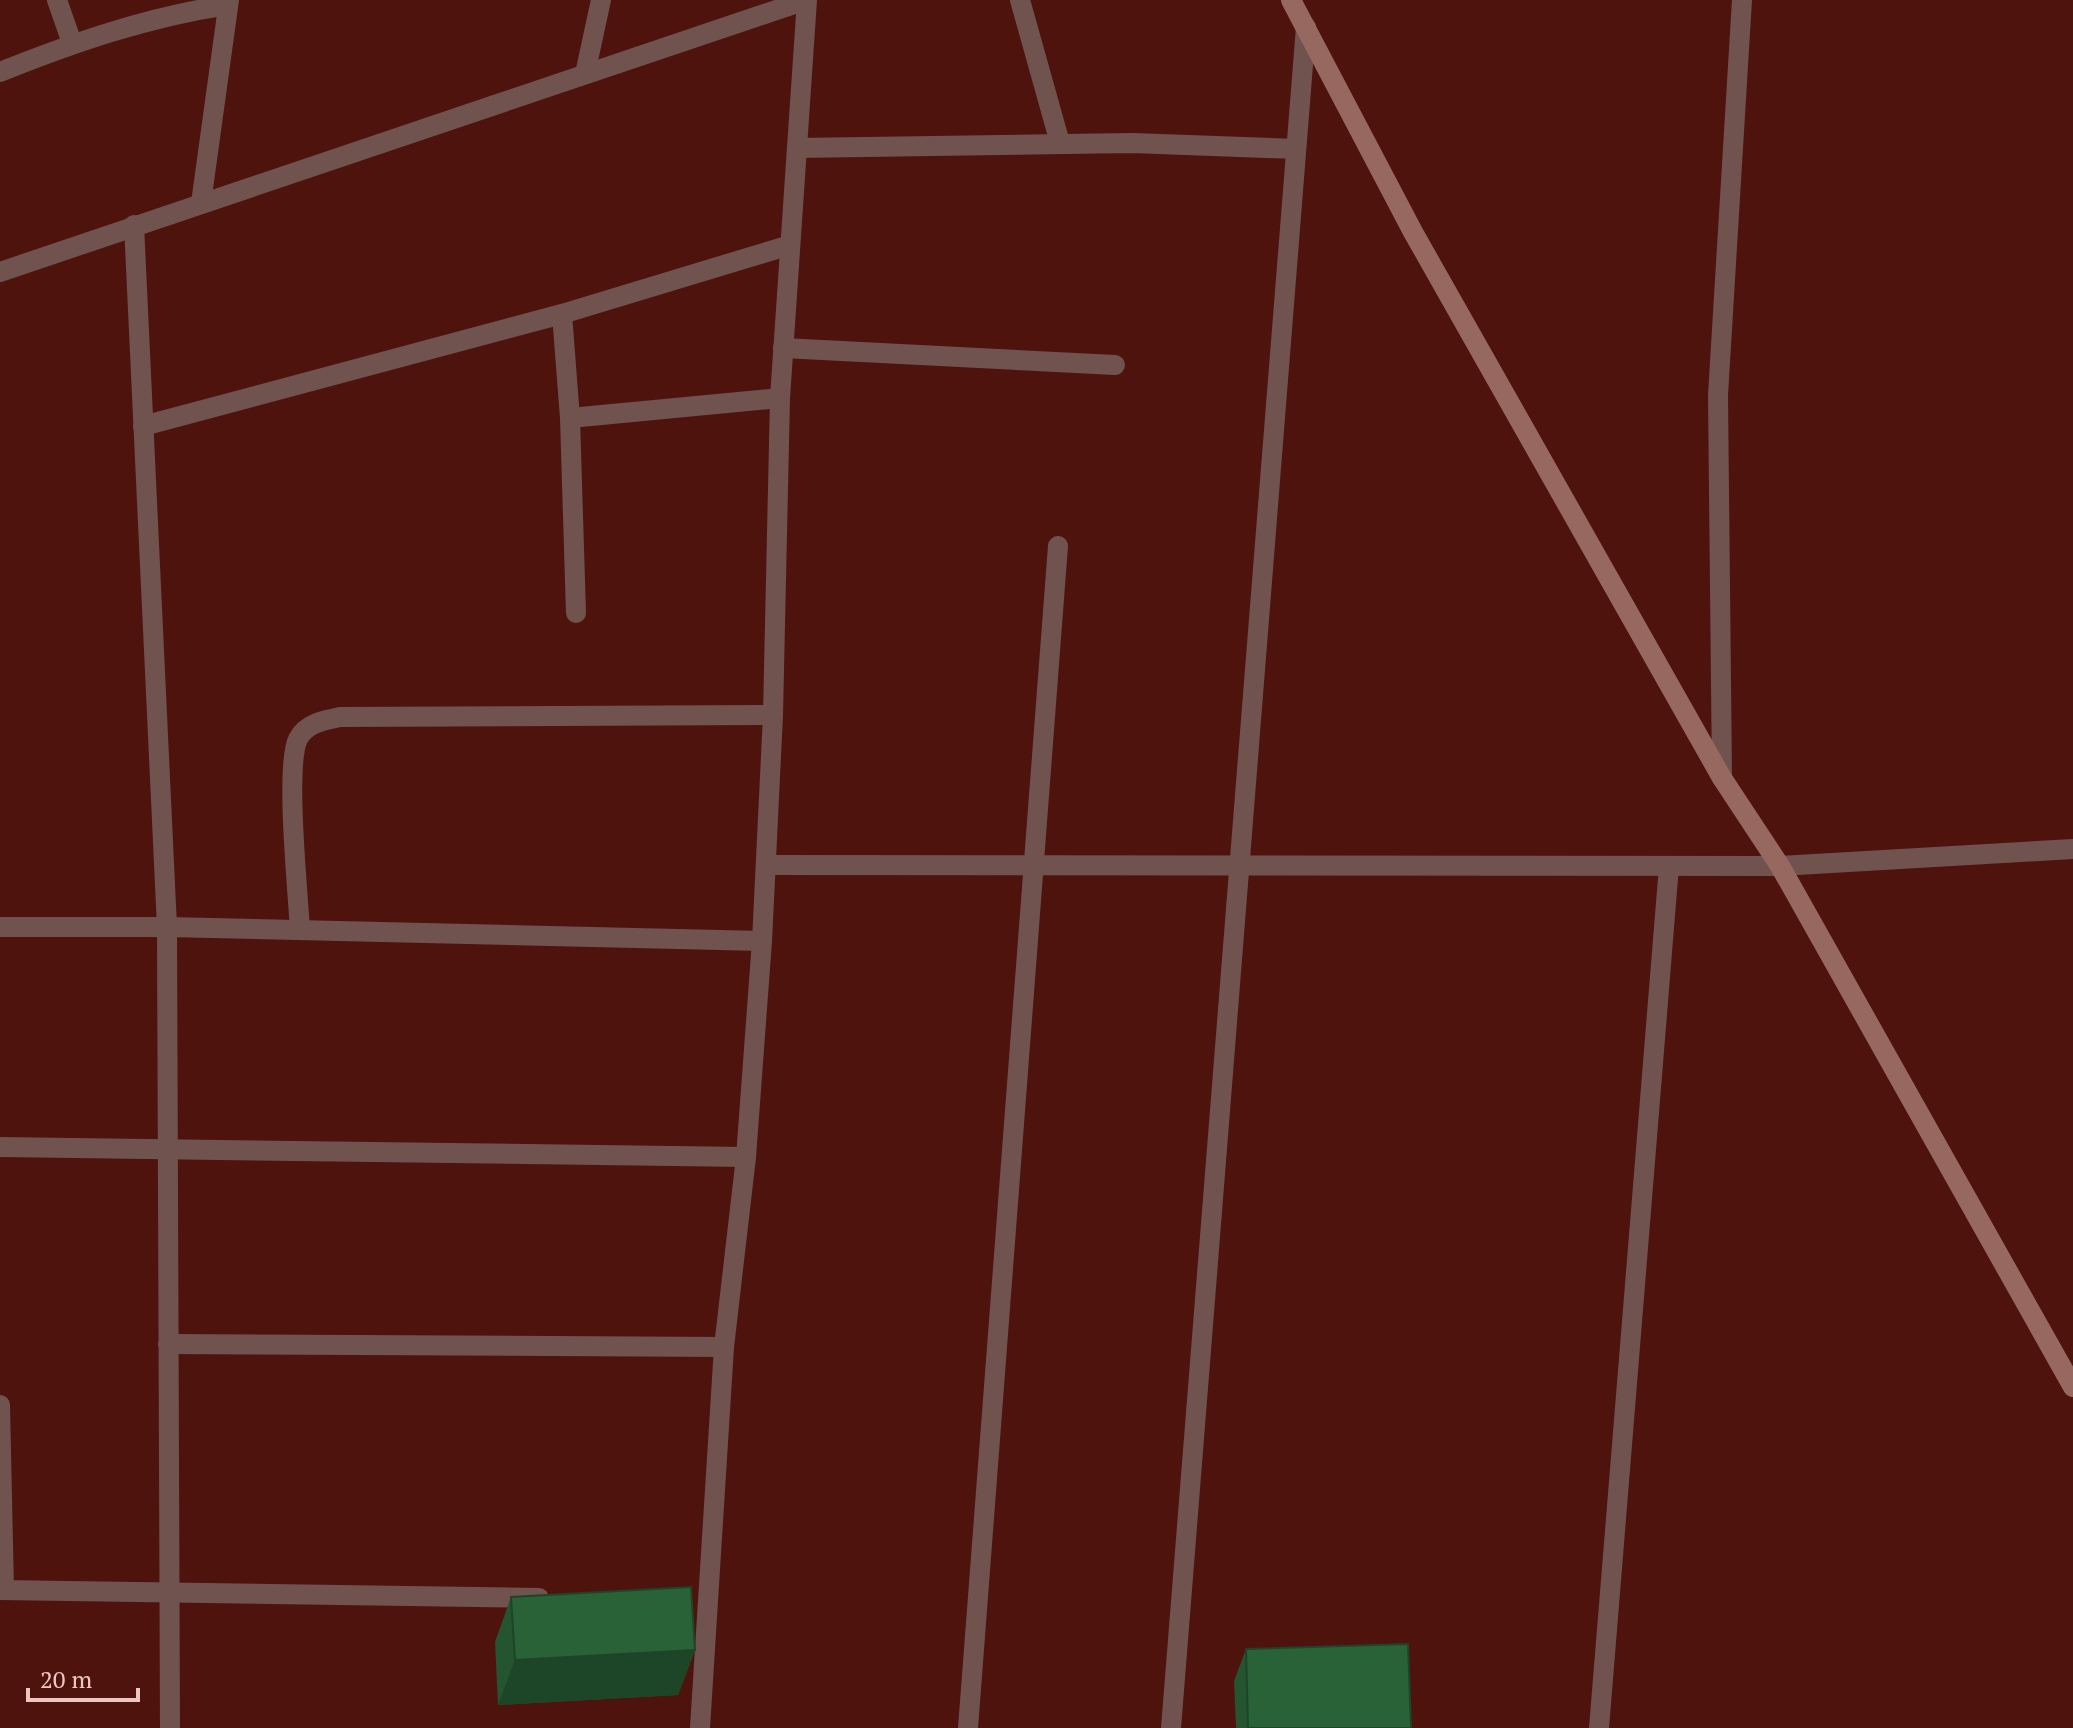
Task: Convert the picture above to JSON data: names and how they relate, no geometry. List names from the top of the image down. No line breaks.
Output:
{"scale_bar":"20 m"}
